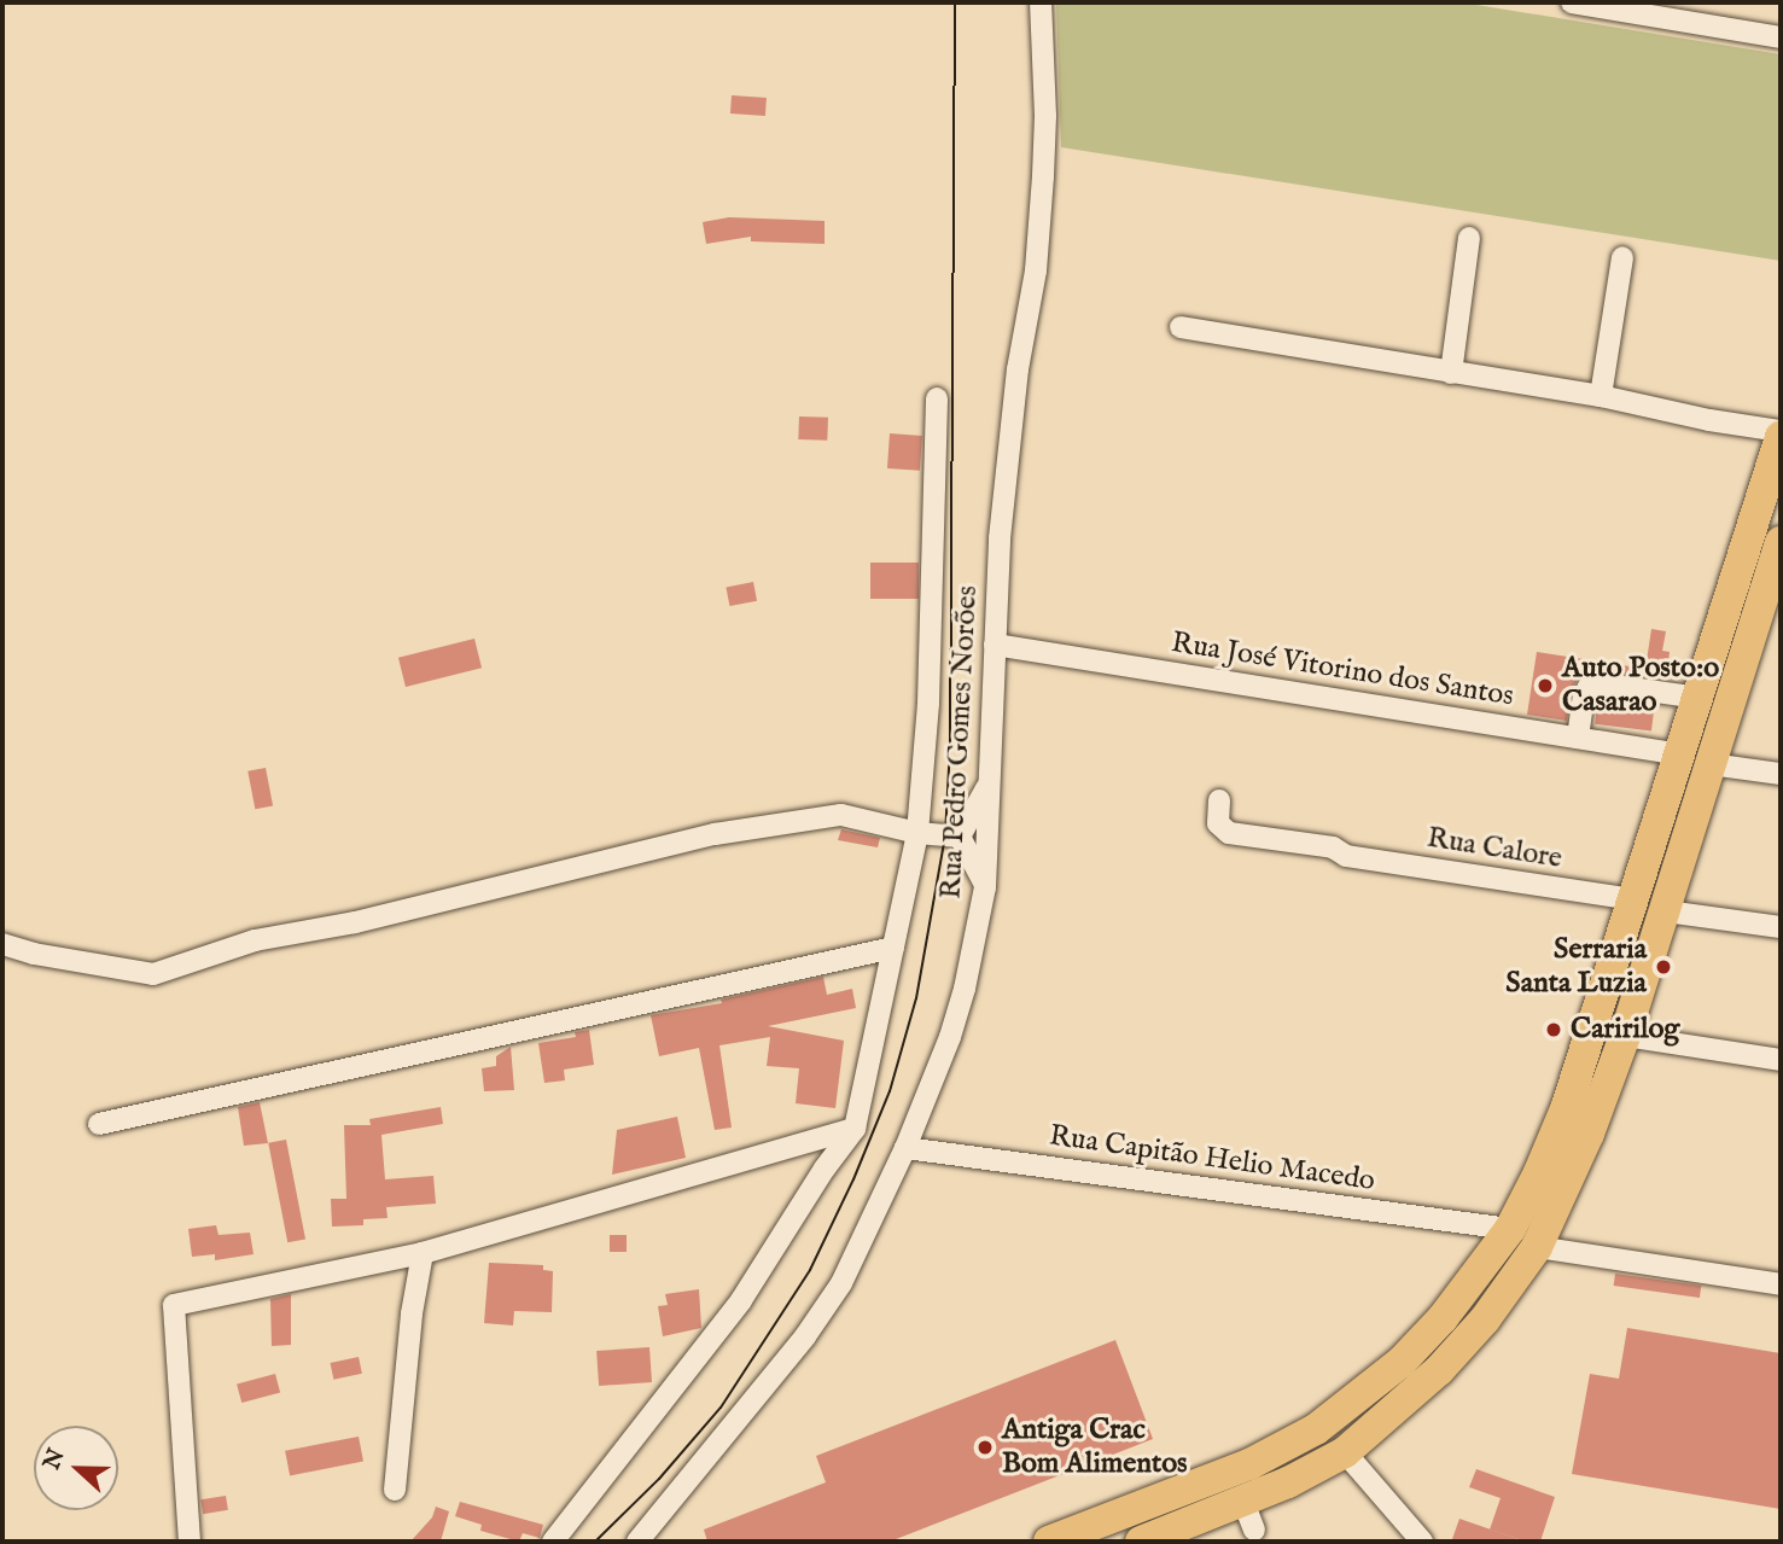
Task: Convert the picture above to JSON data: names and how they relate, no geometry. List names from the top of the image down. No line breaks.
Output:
{"streets":{"street":["Rua José Vitorino dos Santos","Rua Pedro Gomes Norões","Rua Calore","Rua Capitão Helio Macedo"]},"crossings":[["Rua José Vitorino dos Santos","Rua Pedro Gomes Norões"],["Rua Pedro Gomes Norões","Rua Capitão Helio Macedo"]],"places":["Auto Posto:o Casarao","Serraria Santa Luzia","Caririlog","Antiga Crac Bom Alimentos"],"north":"left"}
